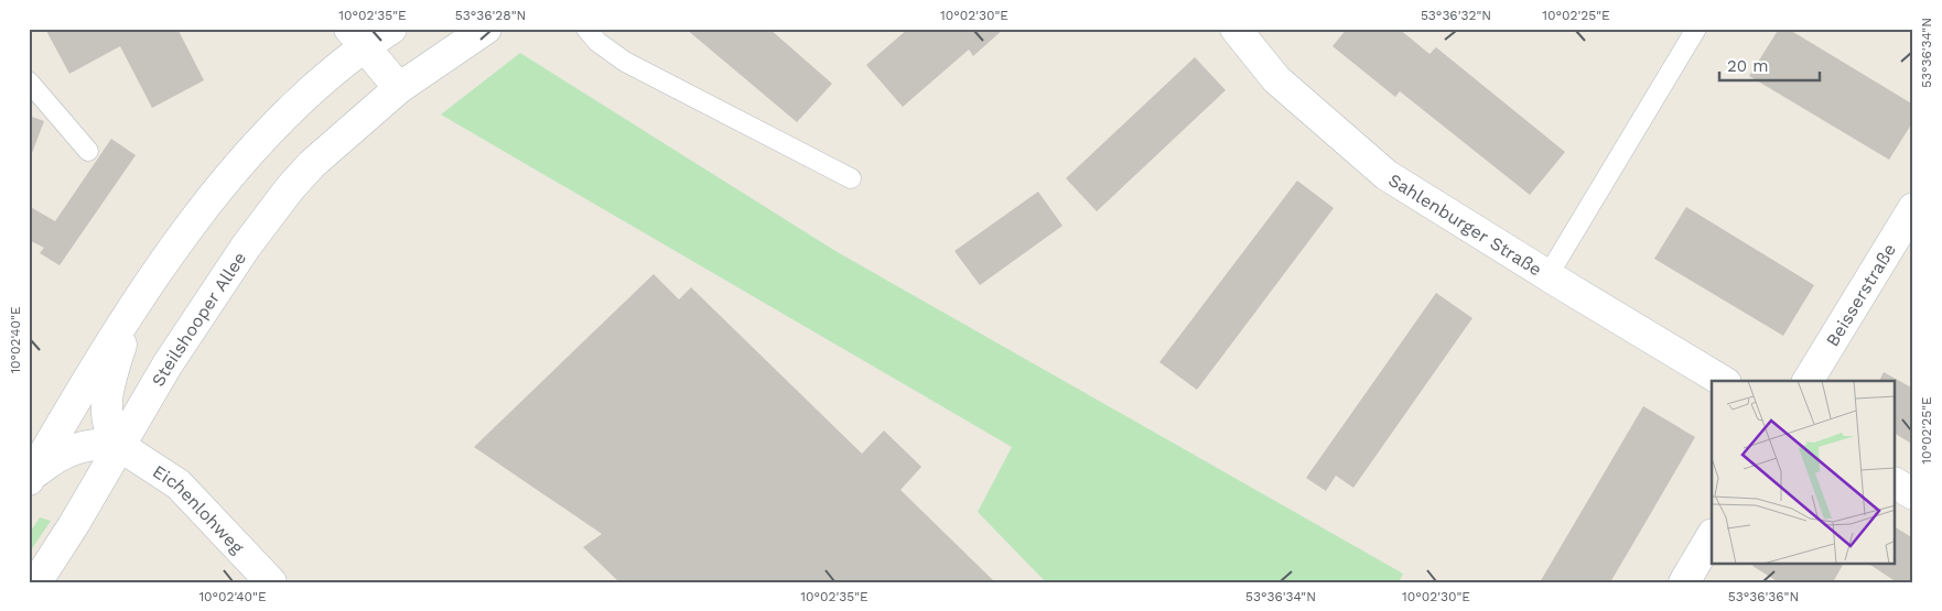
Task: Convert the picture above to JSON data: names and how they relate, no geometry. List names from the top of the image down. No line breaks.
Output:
{"streets":{"main road":["Sahlenburger Straße","Beisserstraße","Steilshooper Allee","Eichenlohweg"]},"crossings":[["Steilshooper Allee","Eichenlohweg"]],"scale_bar":"20 m","coordinates":["10°02'35\"E","53°36'28\"N","10°02'30\"E","53°36'32\"N","10°02'25\"E","53°36'34\"N","10°02'40\"E","53°36'36\"N"]}
